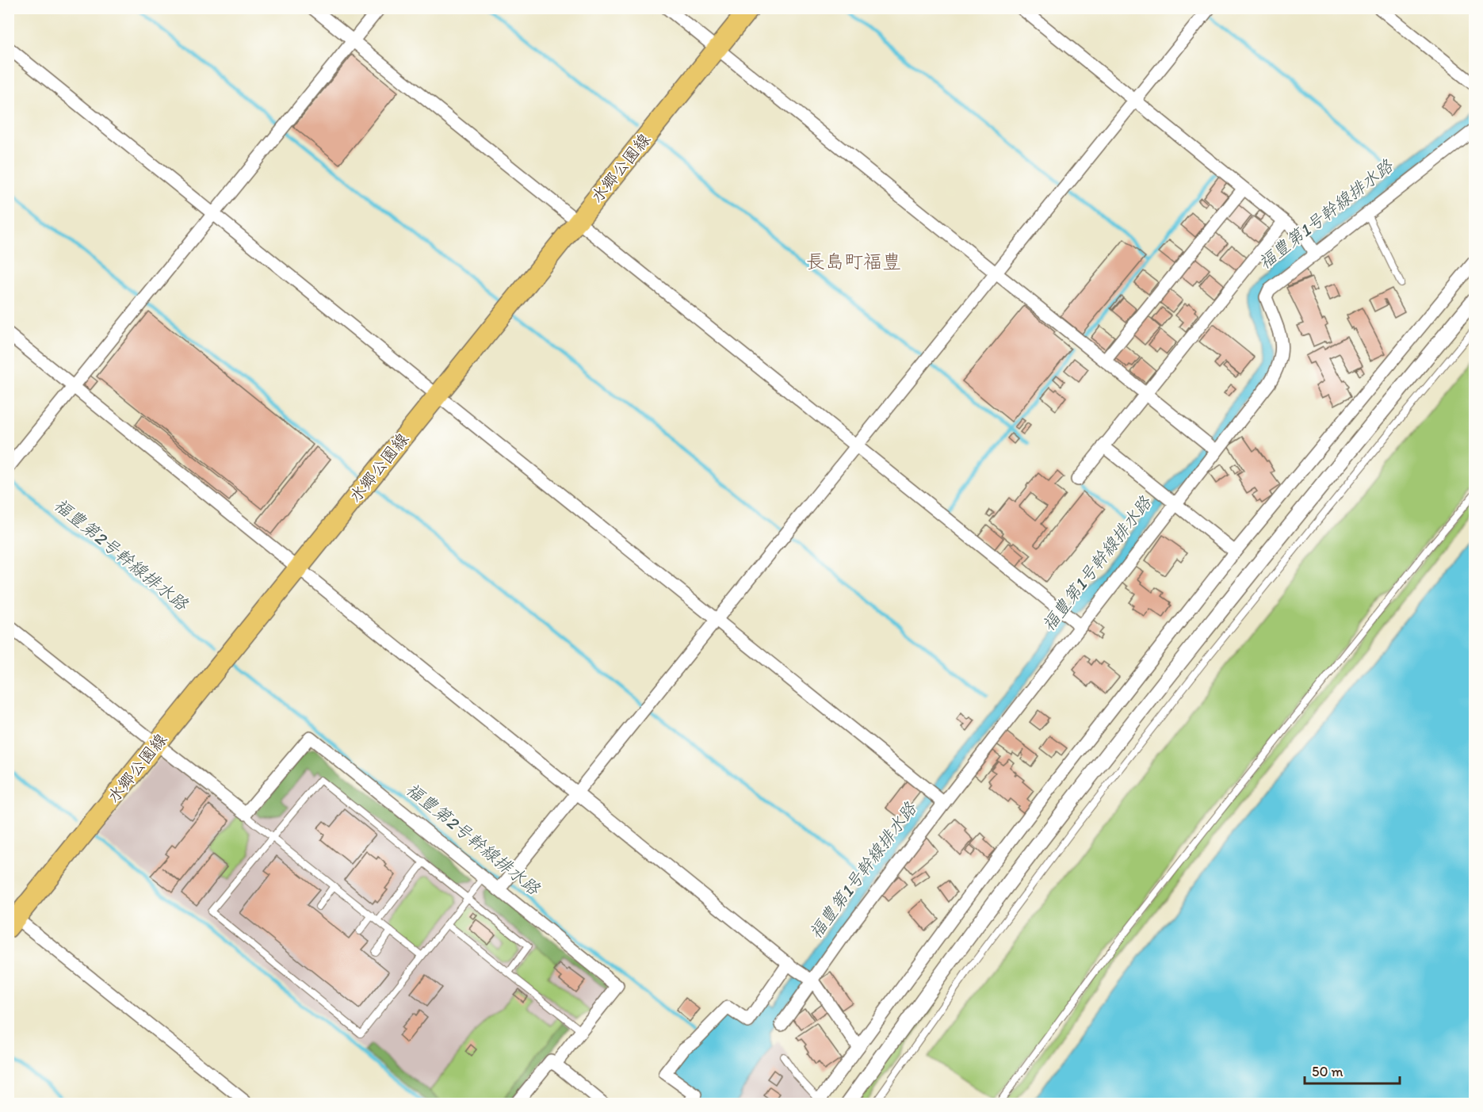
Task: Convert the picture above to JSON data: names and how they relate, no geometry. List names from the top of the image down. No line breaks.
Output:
{"streets":{"main road":["水郷公園線"]},"districts":["長島町福豊"],"water":["福豊第1号幹線排水路","福豊第2号幹線排水路"],"scale_bar":"50 m"}
